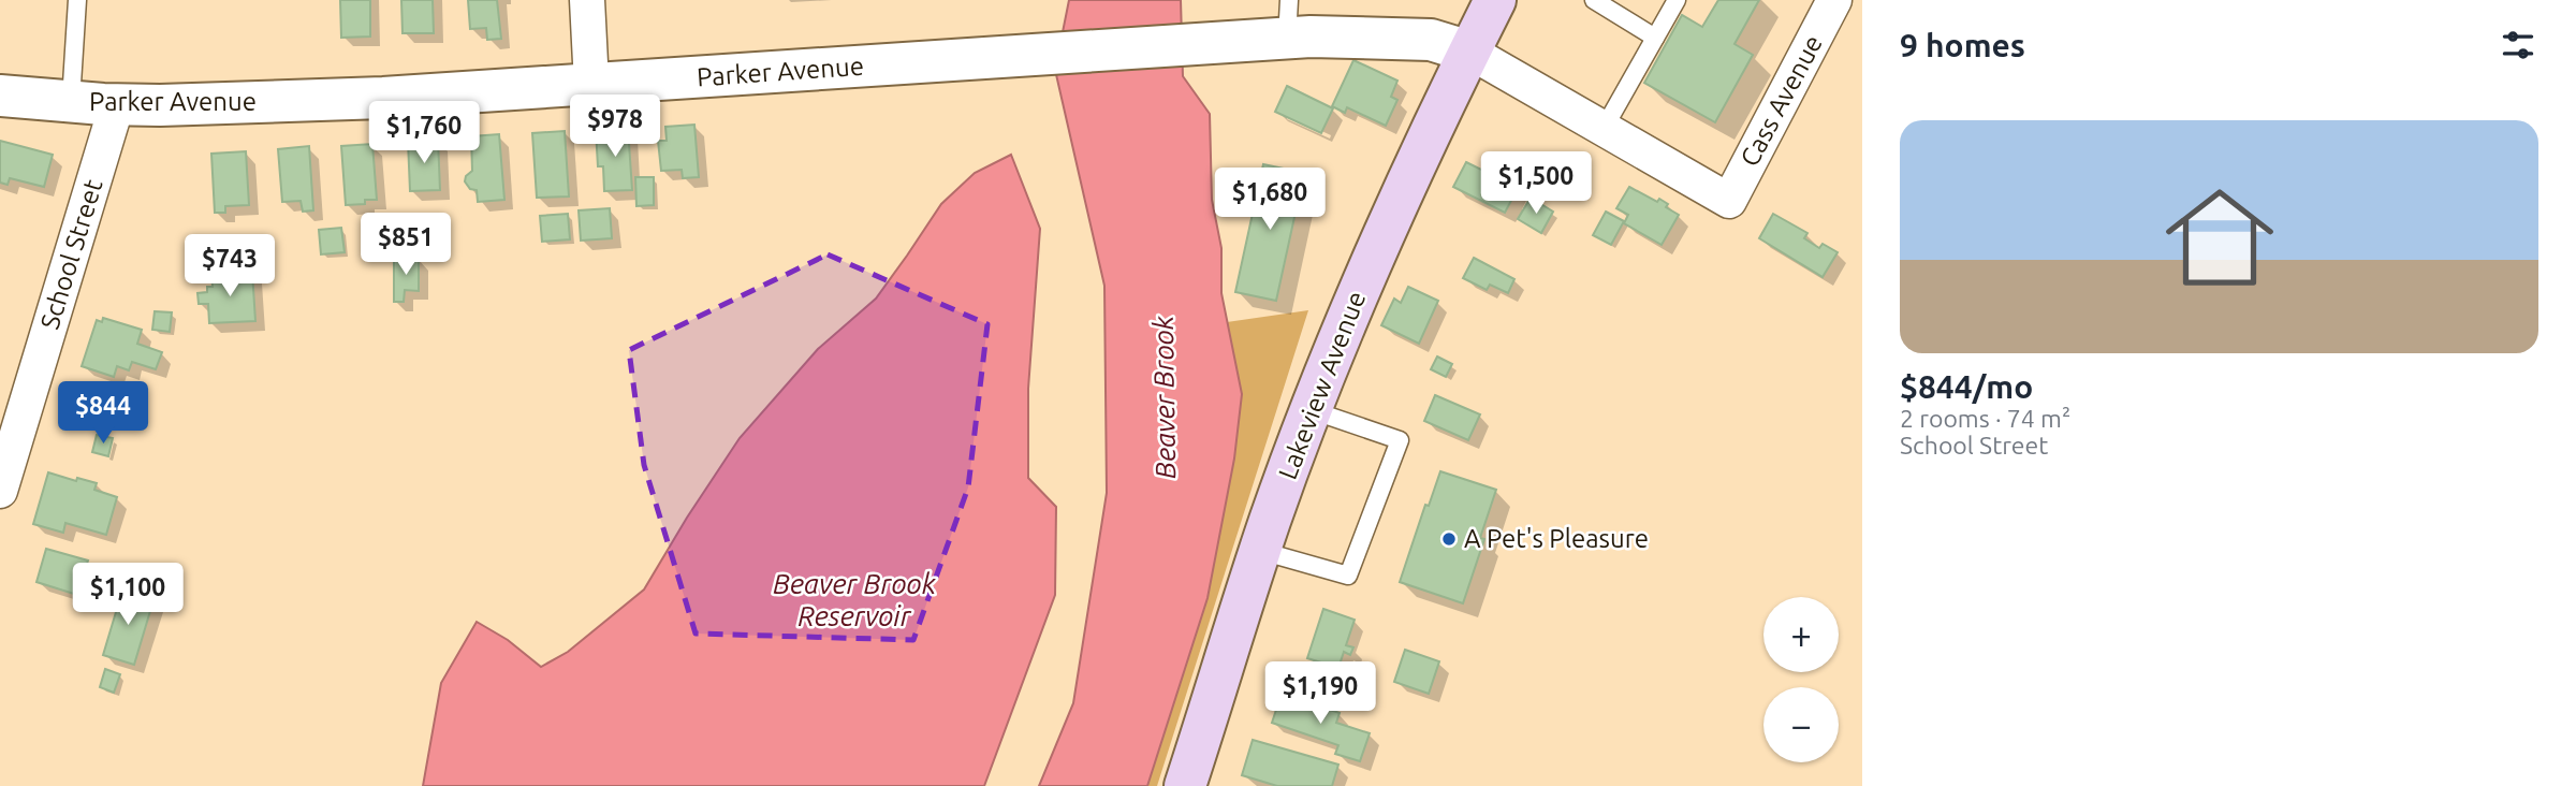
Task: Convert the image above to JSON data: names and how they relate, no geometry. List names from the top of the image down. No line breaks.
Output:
{"streets":{"main road":["Lakeview Avenue"],"street":["Parker Avenue","Cass Avenue","School Street"]},"crossings":[["Parker Avenue","School Street"],["Parker Avenue","Lakeview Avenue"]],"water":["Beaver Brook","Beaver Brook Reservoir"],"places":["A Pet's Pleasure"],"page":{"heading":"9 homes","list":[{"name":"$844/mo","note":"2 rooms · 74 m² · School Street"}],"price":["$978","$1,760","$1,500","$1,680","$851","$743","$844","$1,100","$1,190"],"map_buttons":["+","−"]}}
